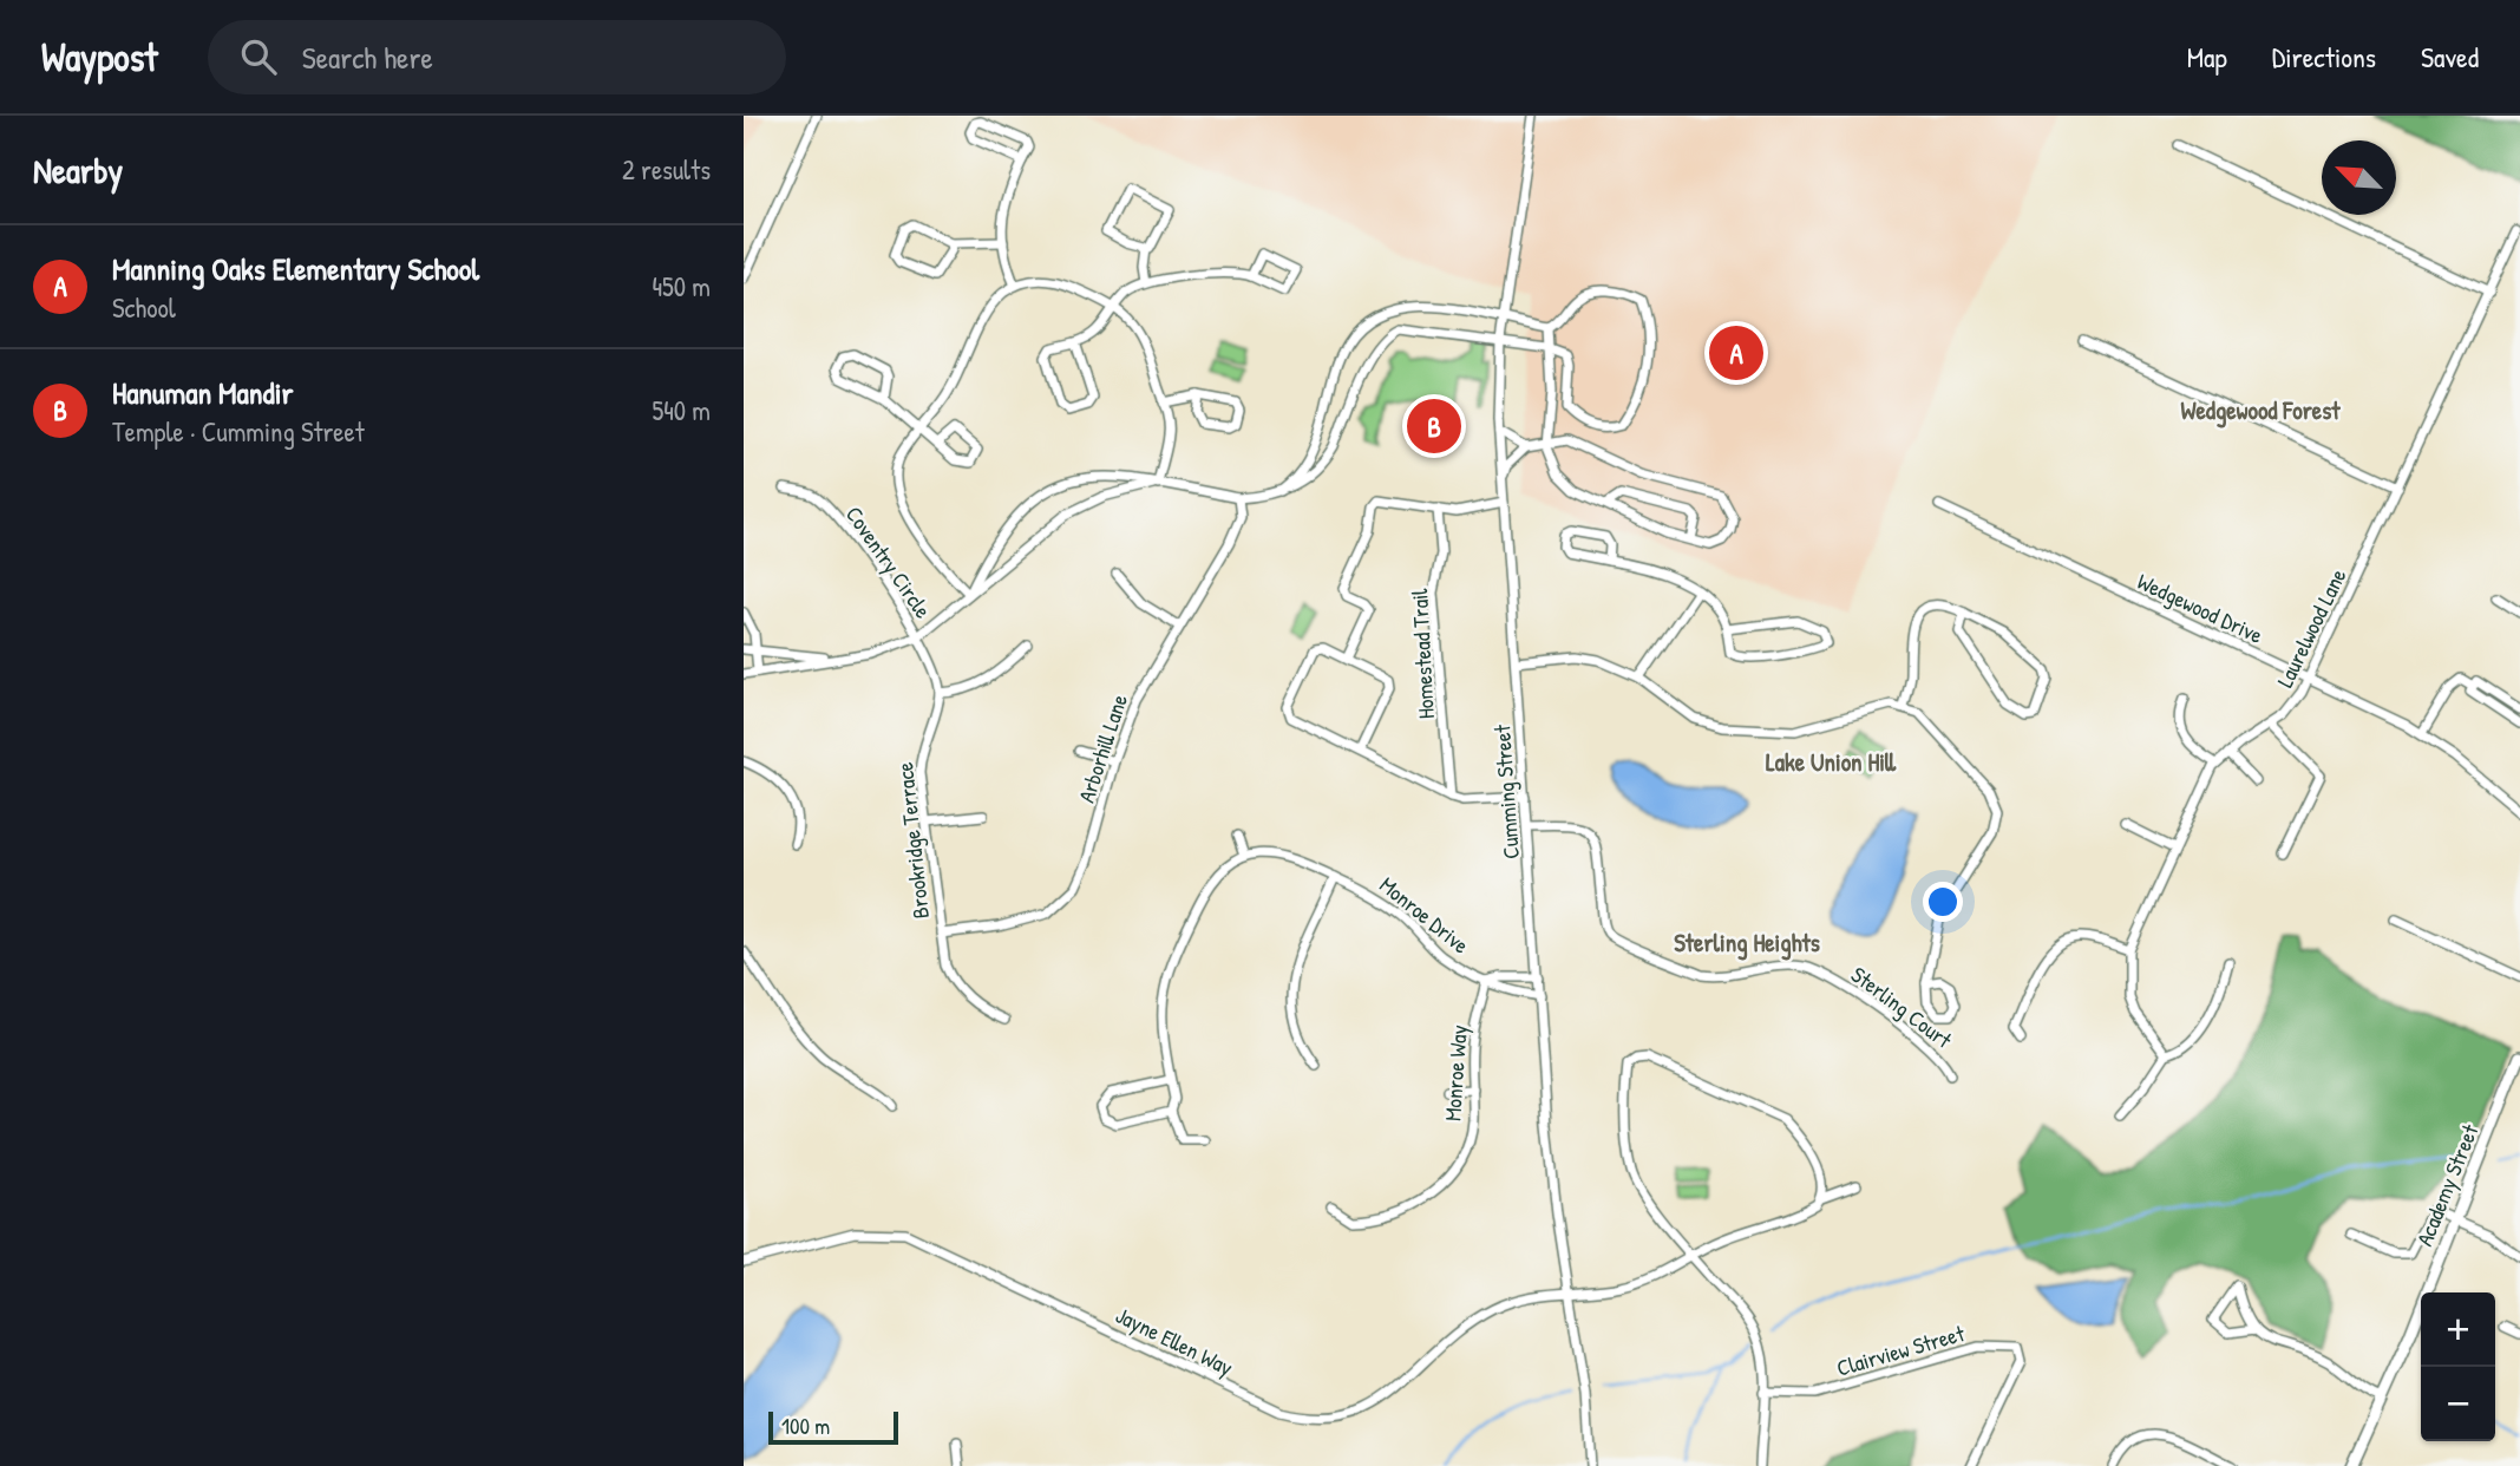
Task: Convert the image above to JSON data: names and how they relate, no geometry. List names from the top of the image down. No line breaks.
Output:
{"streets":{"street":["Coventry Circle","Wedgewood Drive","Laurelwood Lane","Homestead Trail","Arborhill Lane","Cumming Street","Brookridge Terrace","Monroe Drive","Sterling Court","Monroe Way","Academy Street","Jayne Ellen Way","Clairview Street"]},"crossings":[["Wedgewood Drive","Laurelwood Lane"],["Arborhill Lane","Brookridge Terrace"],["Cumming Street","Monroe Drive"],["Cumming Street","Sterling Court"],["Cumming Street","Jayne Ellen Way"],["Monroe Drive","Monroe Way"]],"districts":["Wedgewood Forest","Lake Union Hill","Sterling Heights"],"scale_bar":"100 m","north":"top left","page":{"header":"Waypost","search":"Search here","nav":["Map","Directions","Saved"],"heading":["Nearby","2 results"],"list":[{"mark":"A","name":"Manning Oaks Elementary School","note":"School","value":"450 m"},{"mark":"B","name":"Hanuman Mandir","note":"Temple · Cumming Street","value":"540 m"}],"pins":["A","B"],"map_buttons":["+","−"],"scale":"100 m"}}
